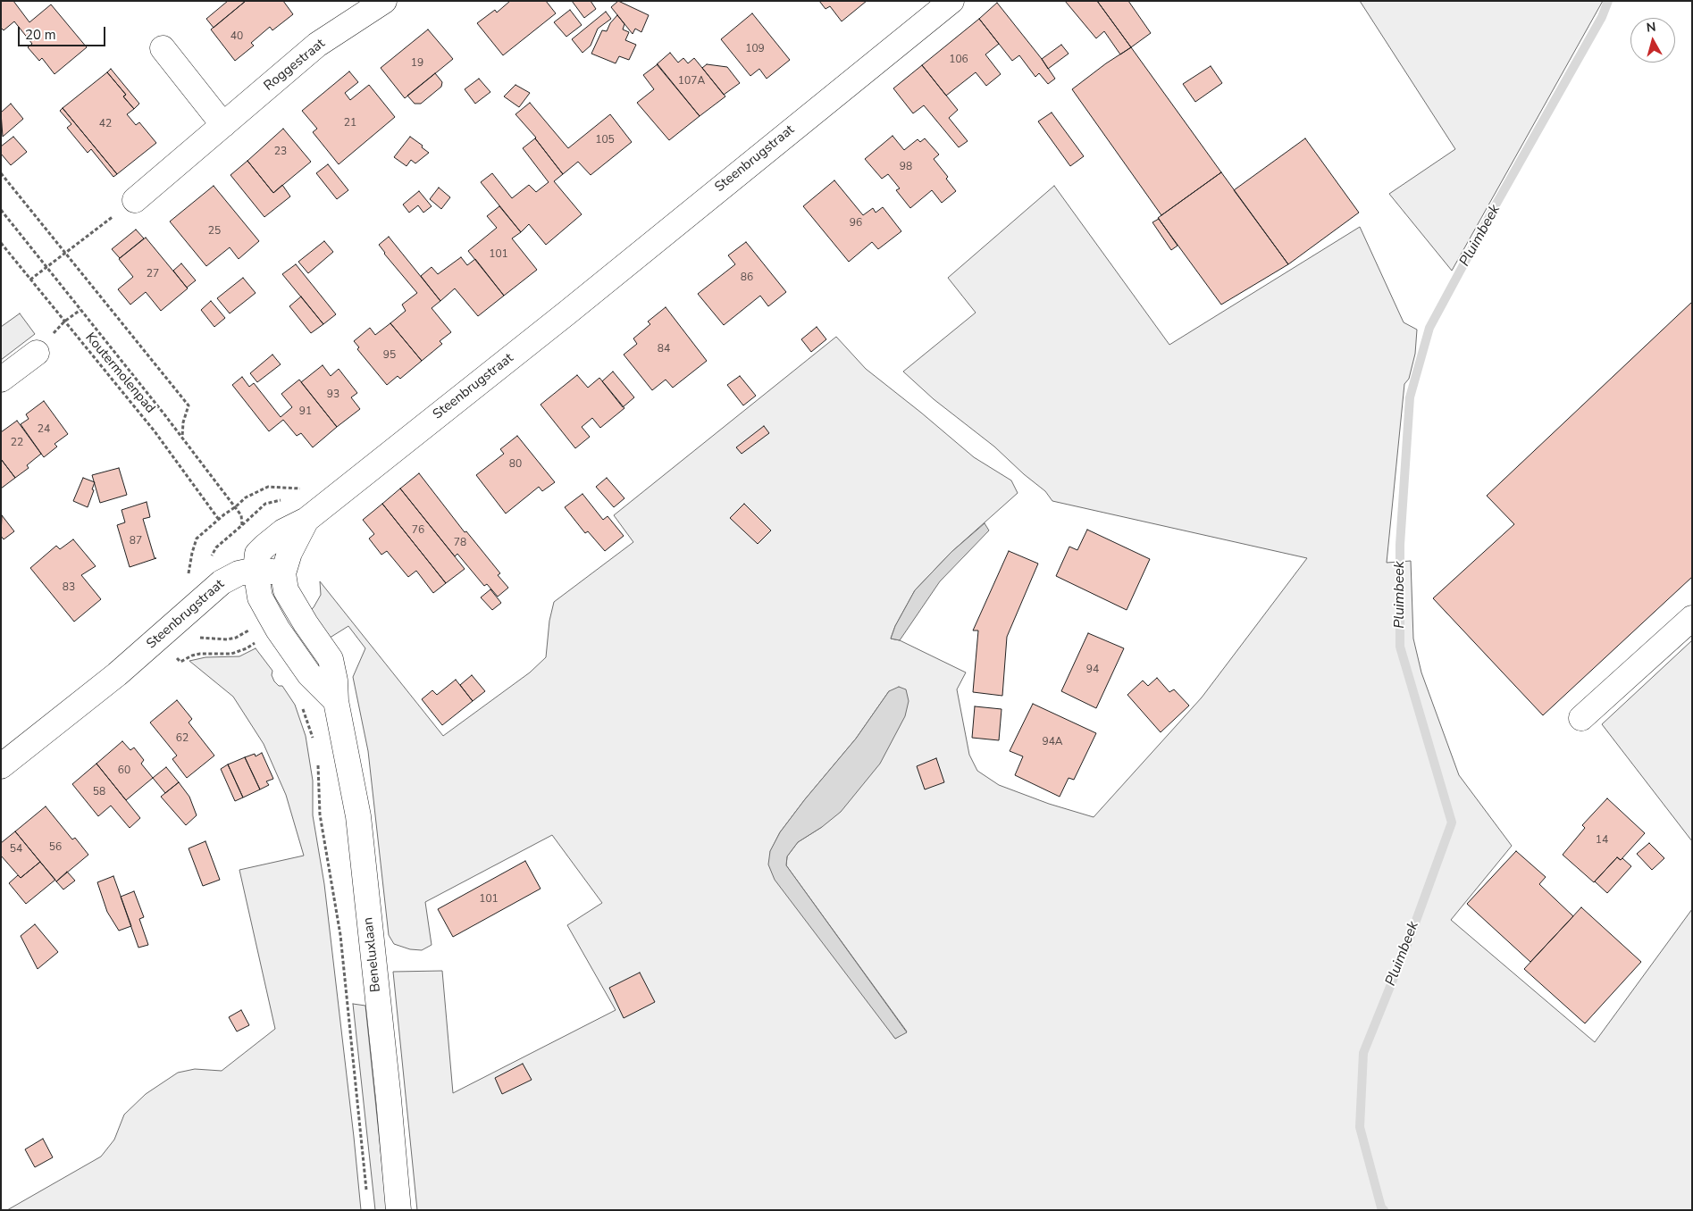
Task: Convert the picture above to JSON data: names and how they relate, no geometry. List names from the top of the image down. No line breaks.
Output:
{"streets":{"street":["Roggestraat","Steenbrugstraat","Beneluxlaan"],"path":["Koutermolenpad"]},"water":["Pluimbeek"],"house_numbers":["40","109","106","19","107A","21","42","105","23","98","96","25","101","27","86","84","95","93","91","24","22","80","76","87","78","83","94","62","94A","60","58","14","56","54","101"],"scale_bar":"20 m","north":"top"}
